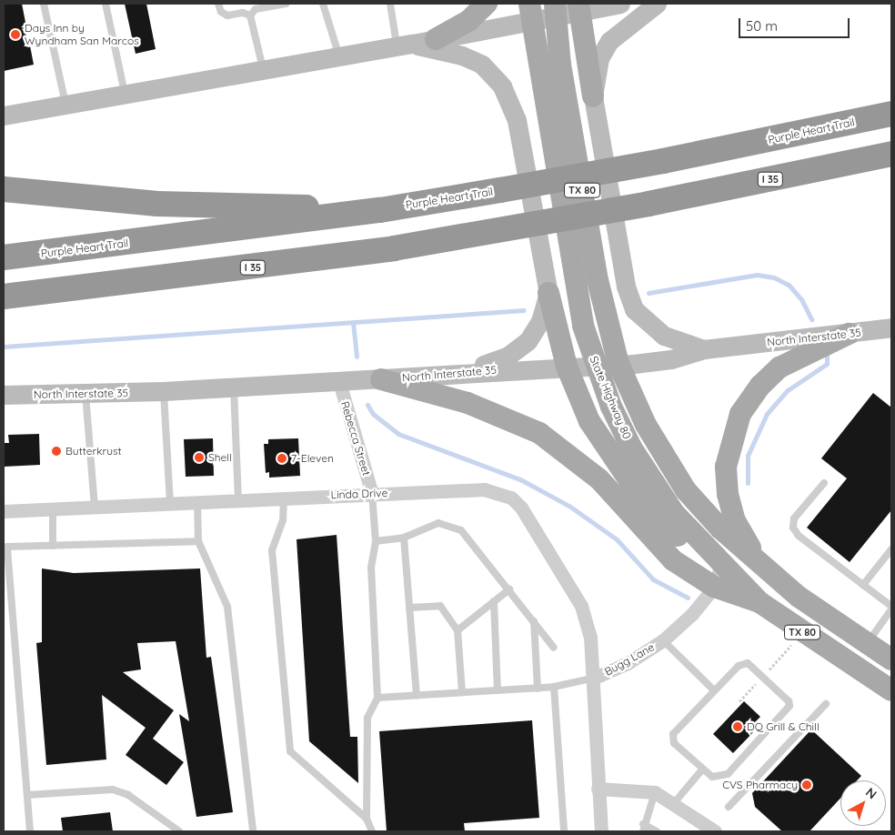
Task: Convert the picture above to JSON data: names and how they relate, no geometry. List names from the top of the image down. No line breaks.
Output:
{"streets":{"highway":["Purple Heart Trail","I 35"],"main road":["TX 80","North Interstate 35","State Highway 80"],"street":["Rebecca Street","Linda Drive","Bugg Lane"]},"crossings":[["North Interstate 35","State Highway 80"],["North Interstate 35","Rebecca Street"],["State Highway 80","Bugg Lane"],["Rebecca Street","Linda Drive"],["Linda Drive","Bugg Lane"]],"places":["Days Inn by Wyndham San Marcos","Butterkrust","Shell","7-Eleven","DQ Grill & Chill","CVS Pharmacy"],"scale_bar":"50 m","north":"top right"}
